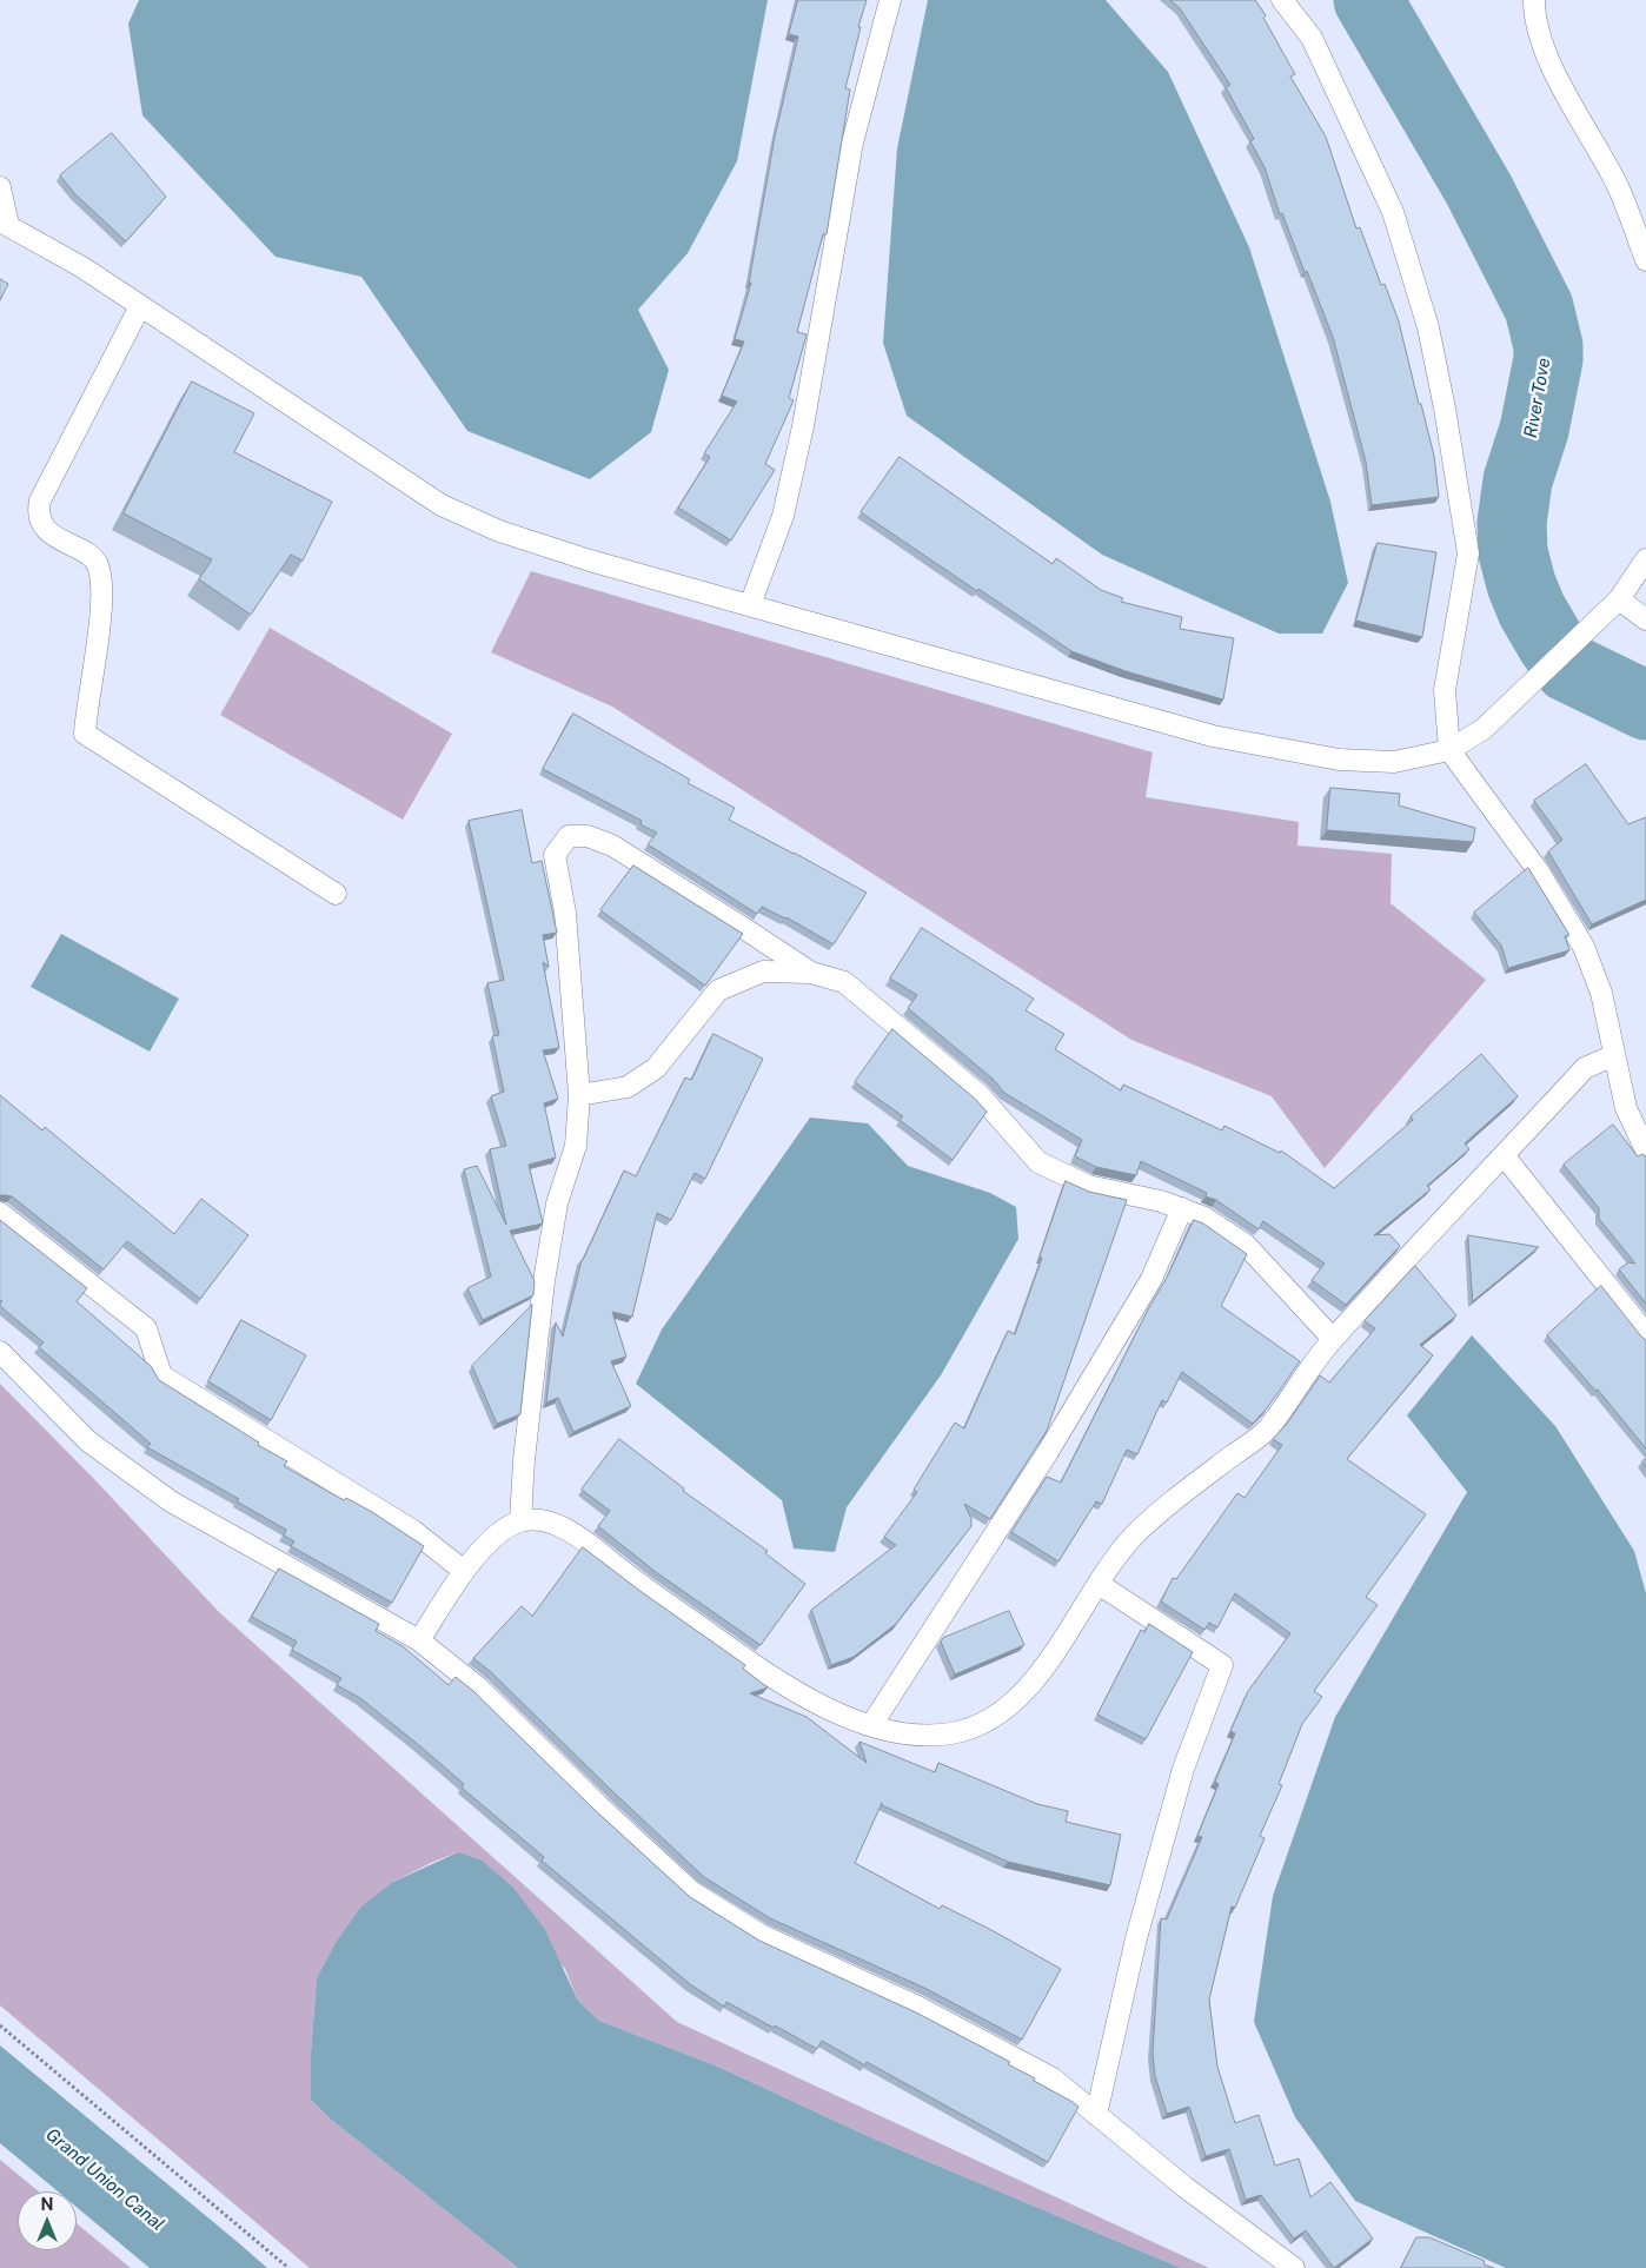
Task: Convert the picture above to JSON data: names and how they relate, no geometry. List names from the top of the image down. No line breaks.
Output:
{"water":["River Tove","Grand Union Canal"],"north":"top"}
